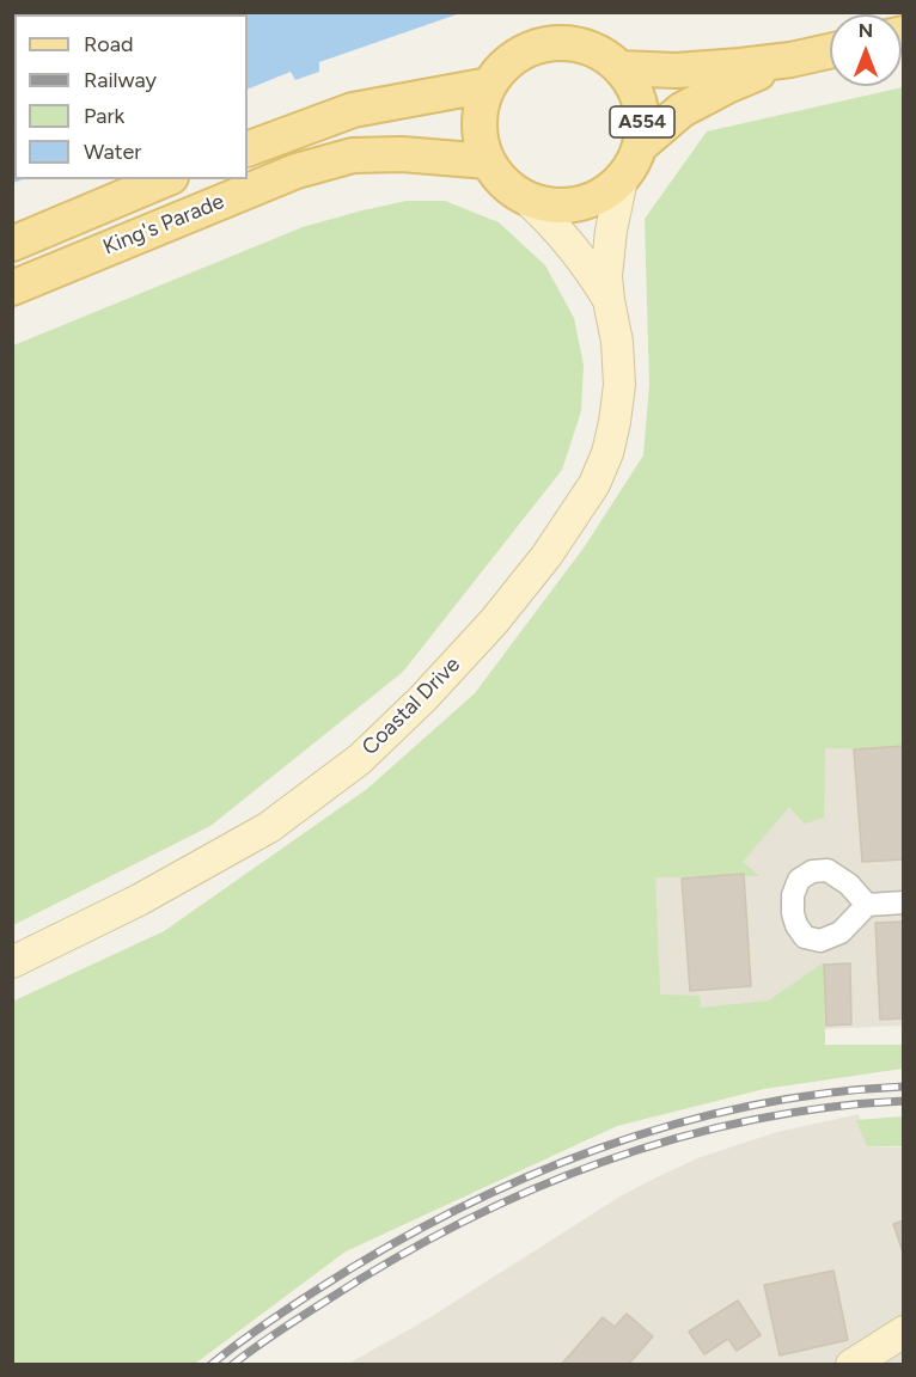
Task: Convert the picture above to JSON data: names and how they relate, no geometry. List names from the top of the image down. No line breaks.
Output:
{"streets":{"main road":["A554","King's Parade"],"street":["Coastal Drive"]},"crossings":[["A554","King's Parade"],["A554","Coastal Drive"],["King's Parade","Coastal Drive"]],"legend":["Road","Railway","Park","Water"],"north":"top"}
